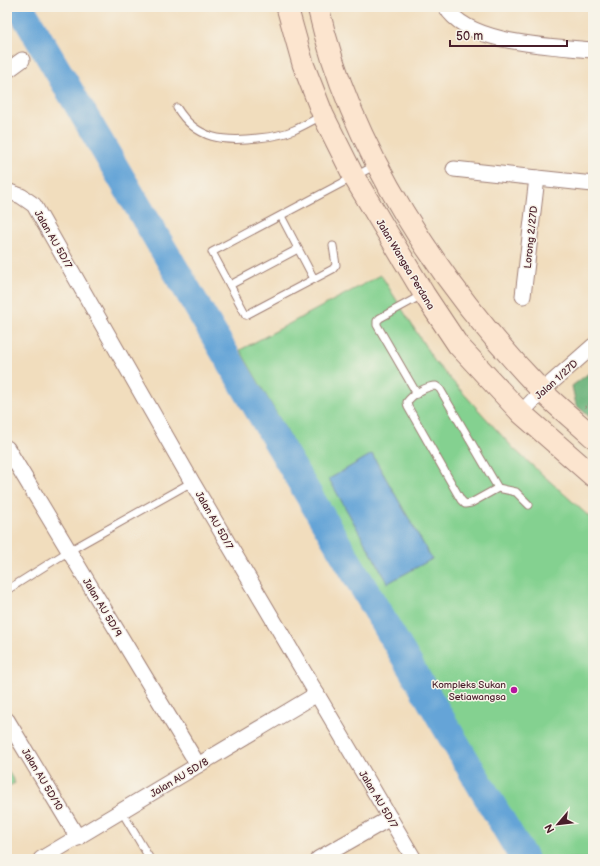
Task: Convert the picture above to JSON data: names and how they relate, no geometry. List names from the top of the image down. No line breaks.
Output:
{"streets":{"main road":["Jalan Wangsa Perdana"],"street":["Lorong 2/27D","Jalan AU 5D/7","Jalan 1/27D","Jalan AU 5D/9","Jalan AU 5D/8","Jalan AU 5D/10"]},"crossings":[["Jalan AU 5D/7","Jalan AU 5D/8"],["Jalan Wangsa Perdana","Jalan 1/27D"],["Jalan AU 5D/9","Jalan AU 5D/8"],["Jalan AU 5D/8","Jalan AU 5D/10"]],"places":["Kompleks Sukan Setiawangsa"],"scale_bar":"50 m","north":"bottom left"}
